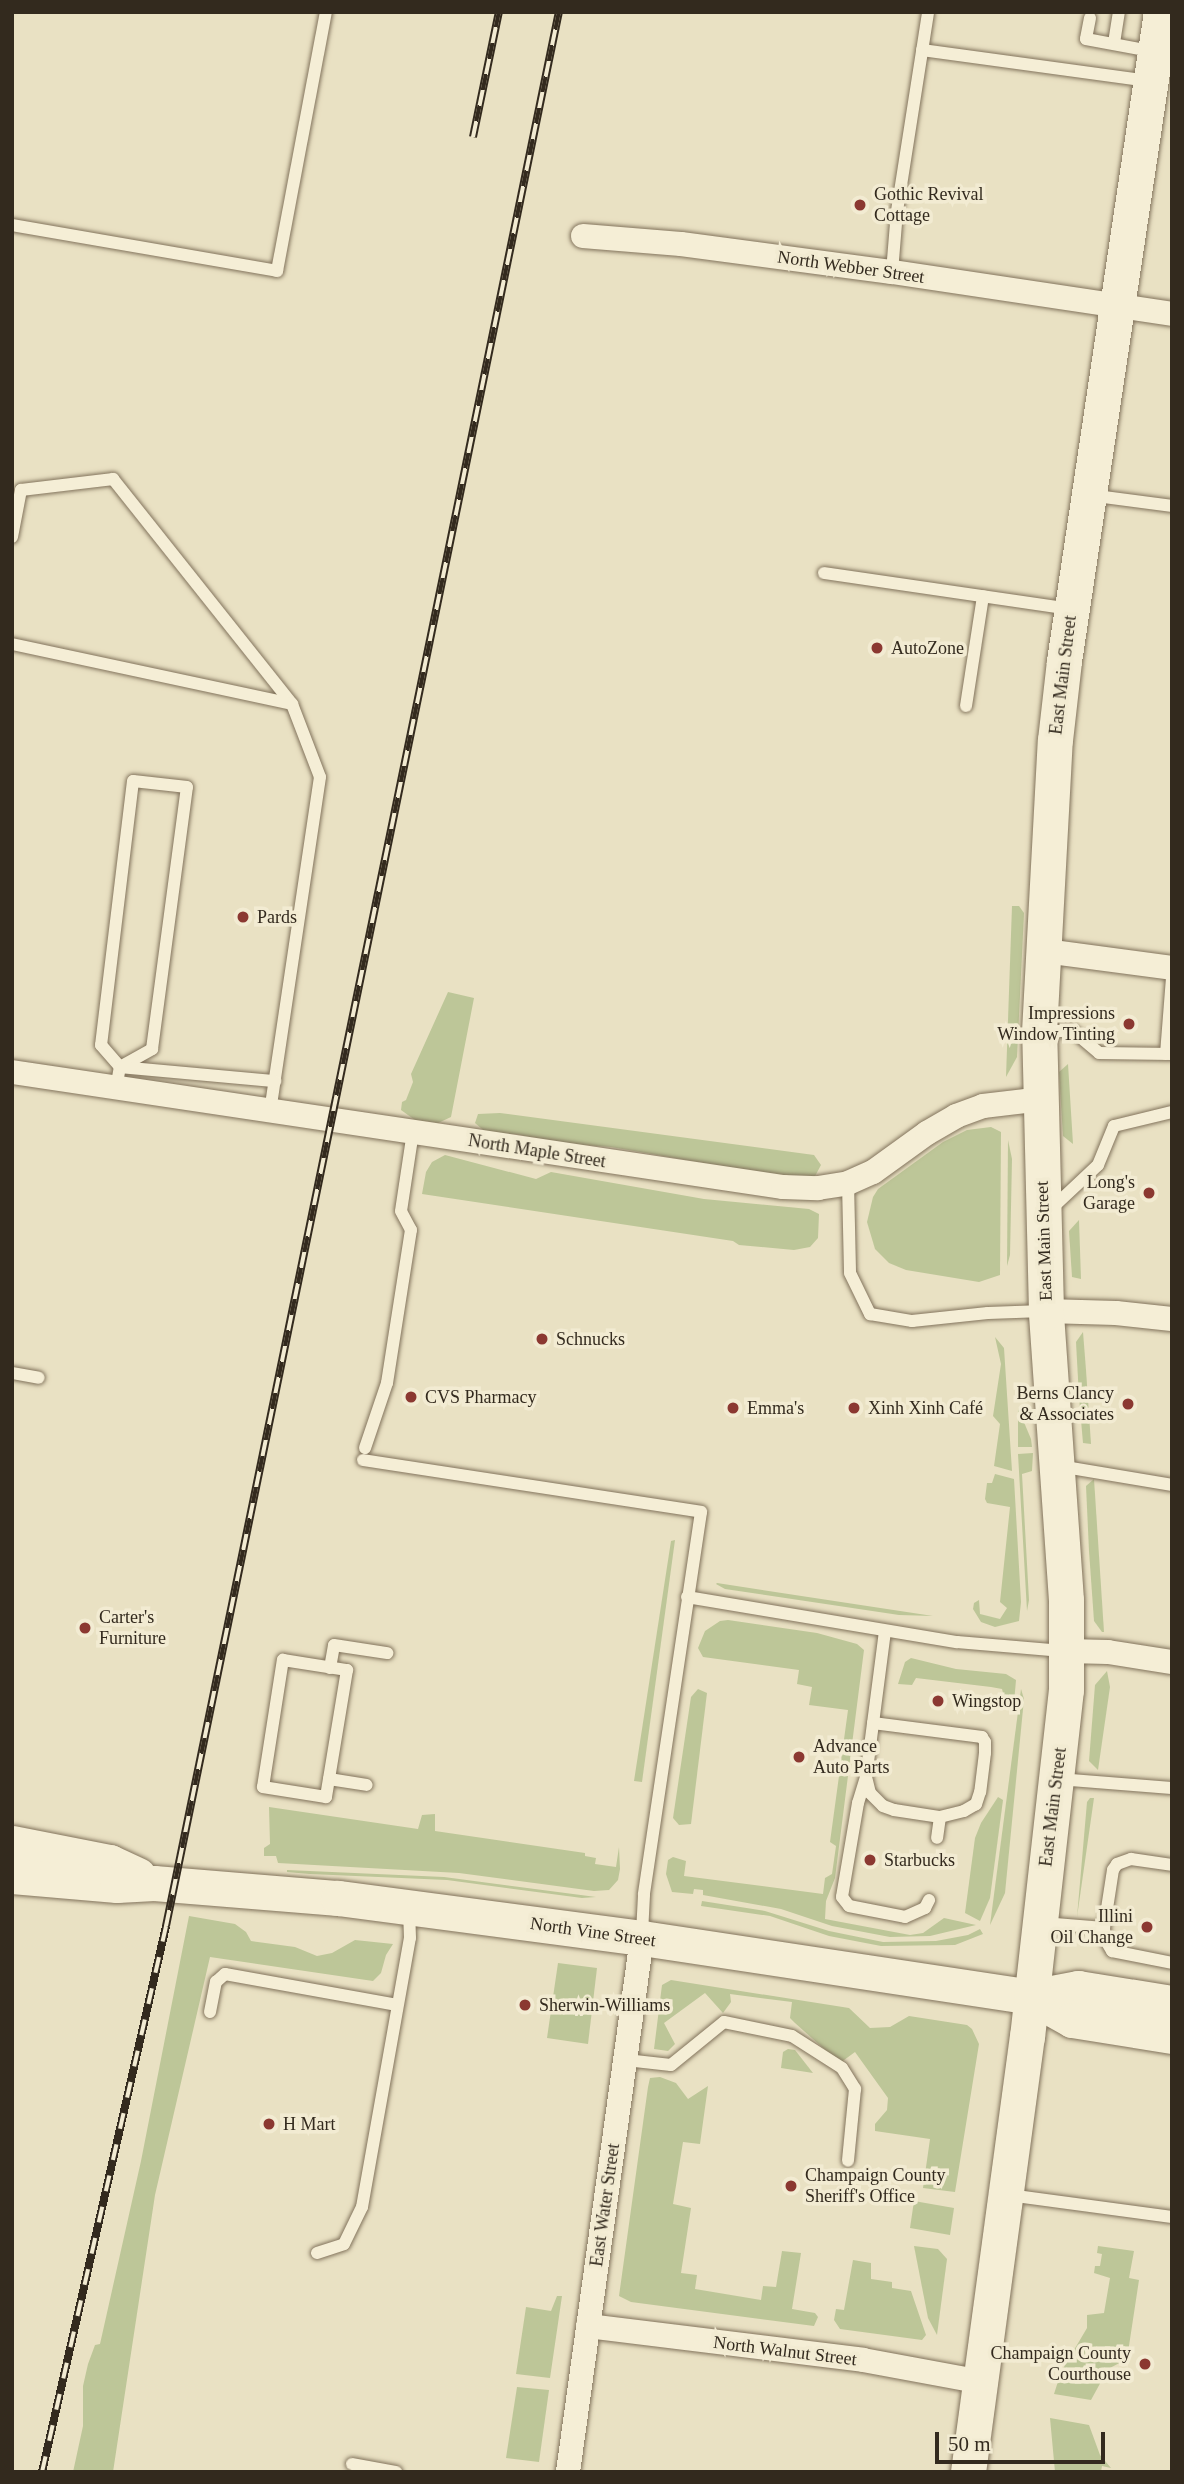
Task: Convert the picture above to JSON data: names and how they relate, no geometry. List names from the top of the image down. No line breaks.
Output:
{"streets":{"main road":["East Main Street","North Vine Street"],"street":["North Webber Street","North Maple Street","East Water Street","North Walnut Street"]},"crossings":[["North Webber Street","East Main Street"],["East Main Street","North Maple Street"],["East Main Street","North Vine Street"],["East Main Street","North Walnut Street"],["North Vine Street","East Water Street"],["East Water Street","North Walnut Street"]],"places":["Gothic Revival Cottage","AutoZone","Pards","Impressions Window Tinting","Long's Garage","Schnucks","CVS Pharmacy","Berns Clancy & Associates","Emma's","Xinh Xinh Café","Carter's Furniture","Wingstop","Advance Auto Parts","Starbucks","Illini Oil Change","Sherwin-Williams","H Mart","Champaign County Sheriff's Office","Champaign County Courthouse"],"scale_bar":"50 m"}
